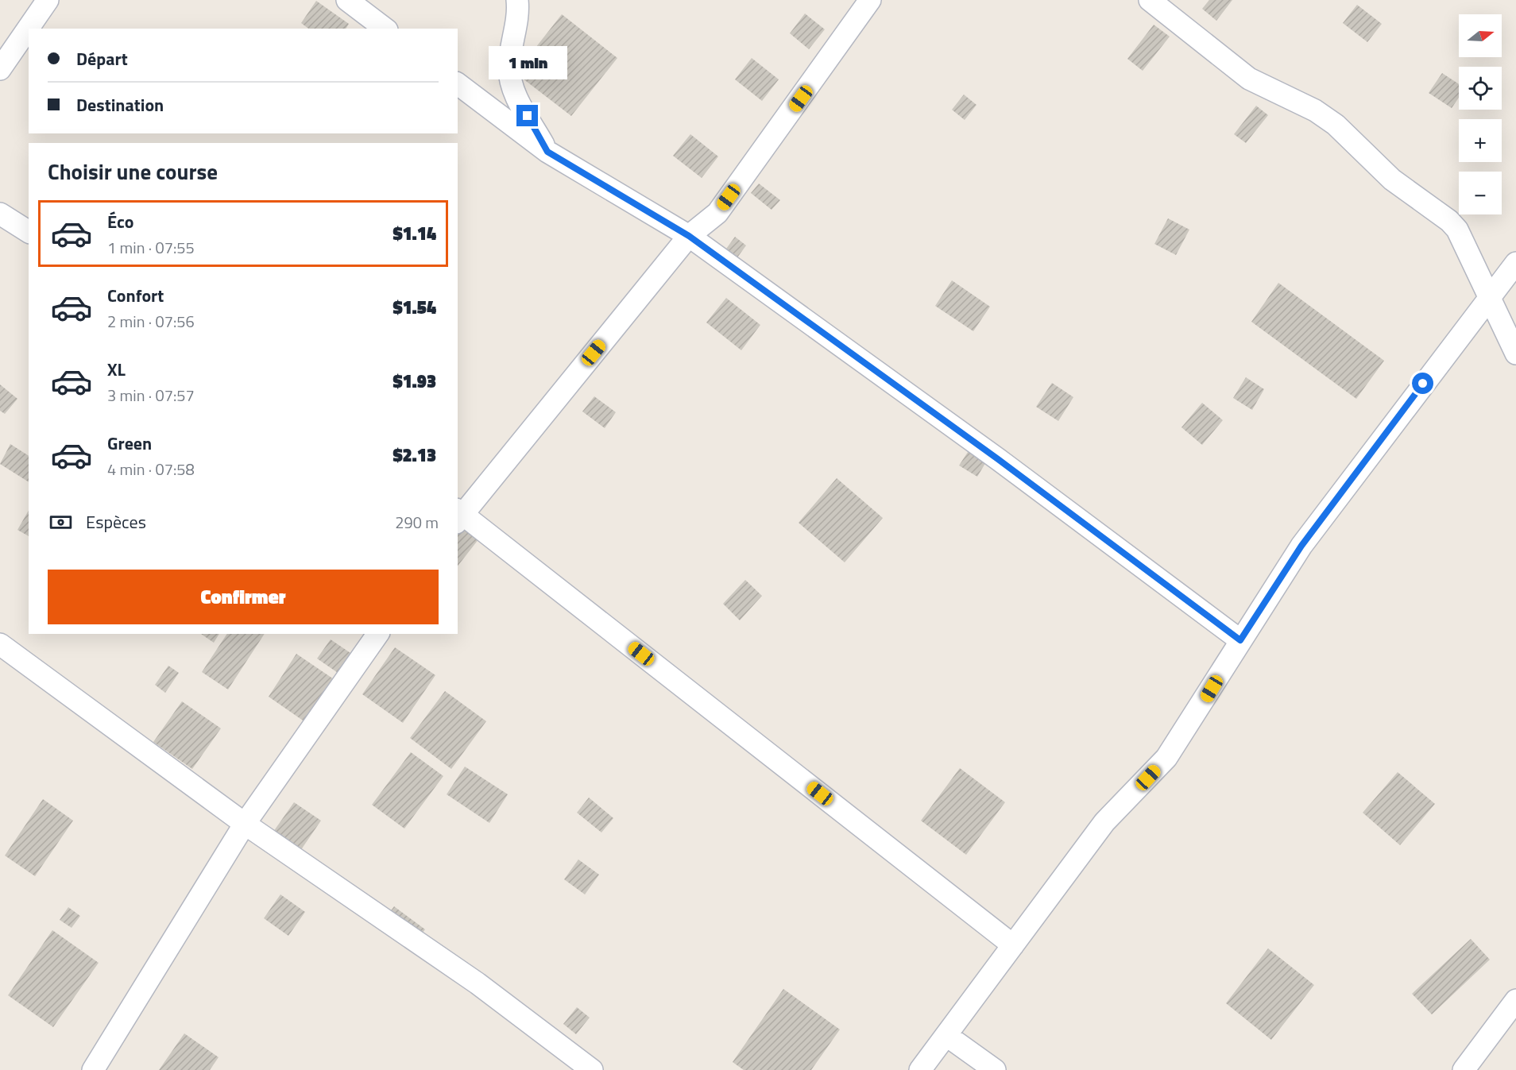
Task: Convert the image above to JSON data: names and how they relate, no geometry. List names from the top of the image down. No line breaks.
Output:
{"north":"right","page":{"map_buttons":["+","−"],"banner":["Départ","Destination"],"bubble":"1 min","heading":"Choisir une course","list":[{"name":"Éco","note":"1 min · 07:55","value":"$1.14"},{"name":"Confort","note":"2 min · 07:56","value":"$1.54"},{"name":"XL","note":"3 min · 07:57","value":"$1.93"},{"name":"Green","note":"4 min · 07:58","value":"$2.13"}],"pay":["Espèces","290 m"],"buttons":"Confirmer"}}
